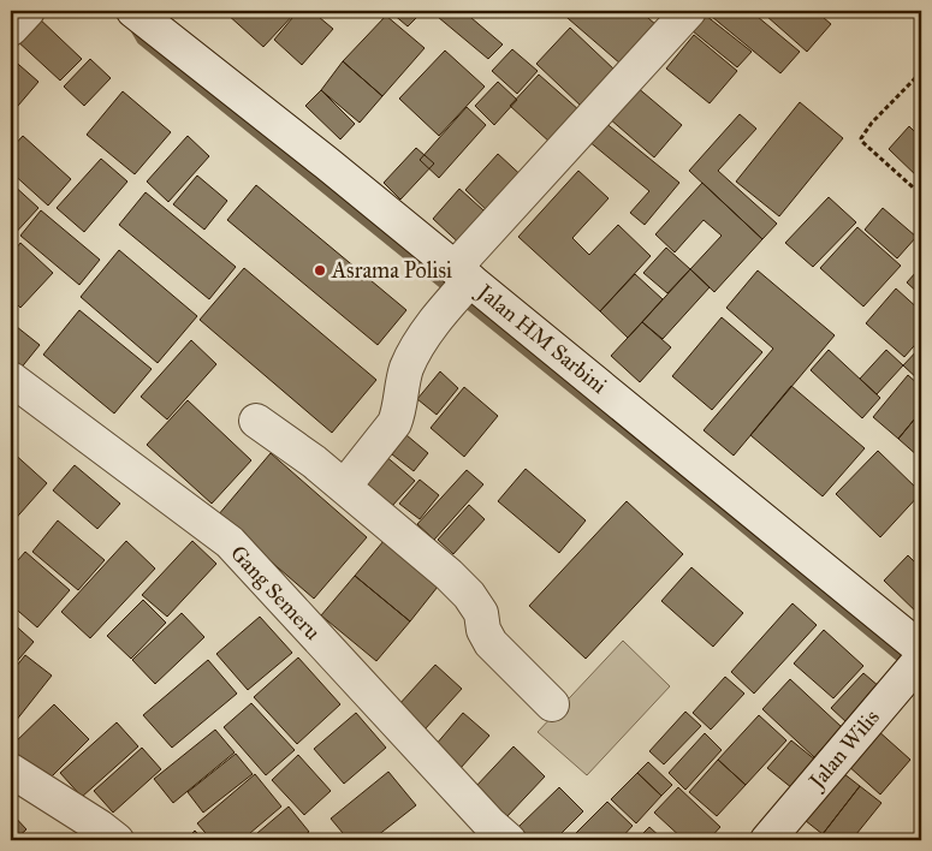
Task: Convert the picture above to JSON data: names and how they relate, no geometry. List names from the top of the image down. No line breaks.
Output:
{"streets":{"street":["Jalan HM Sarbini","Gang Semeru","Jalan Wilis"]},"crossings":[["Jalan HM Sarbini","Jalan Wilis"]],"places":["Asrama Polisi"]}
